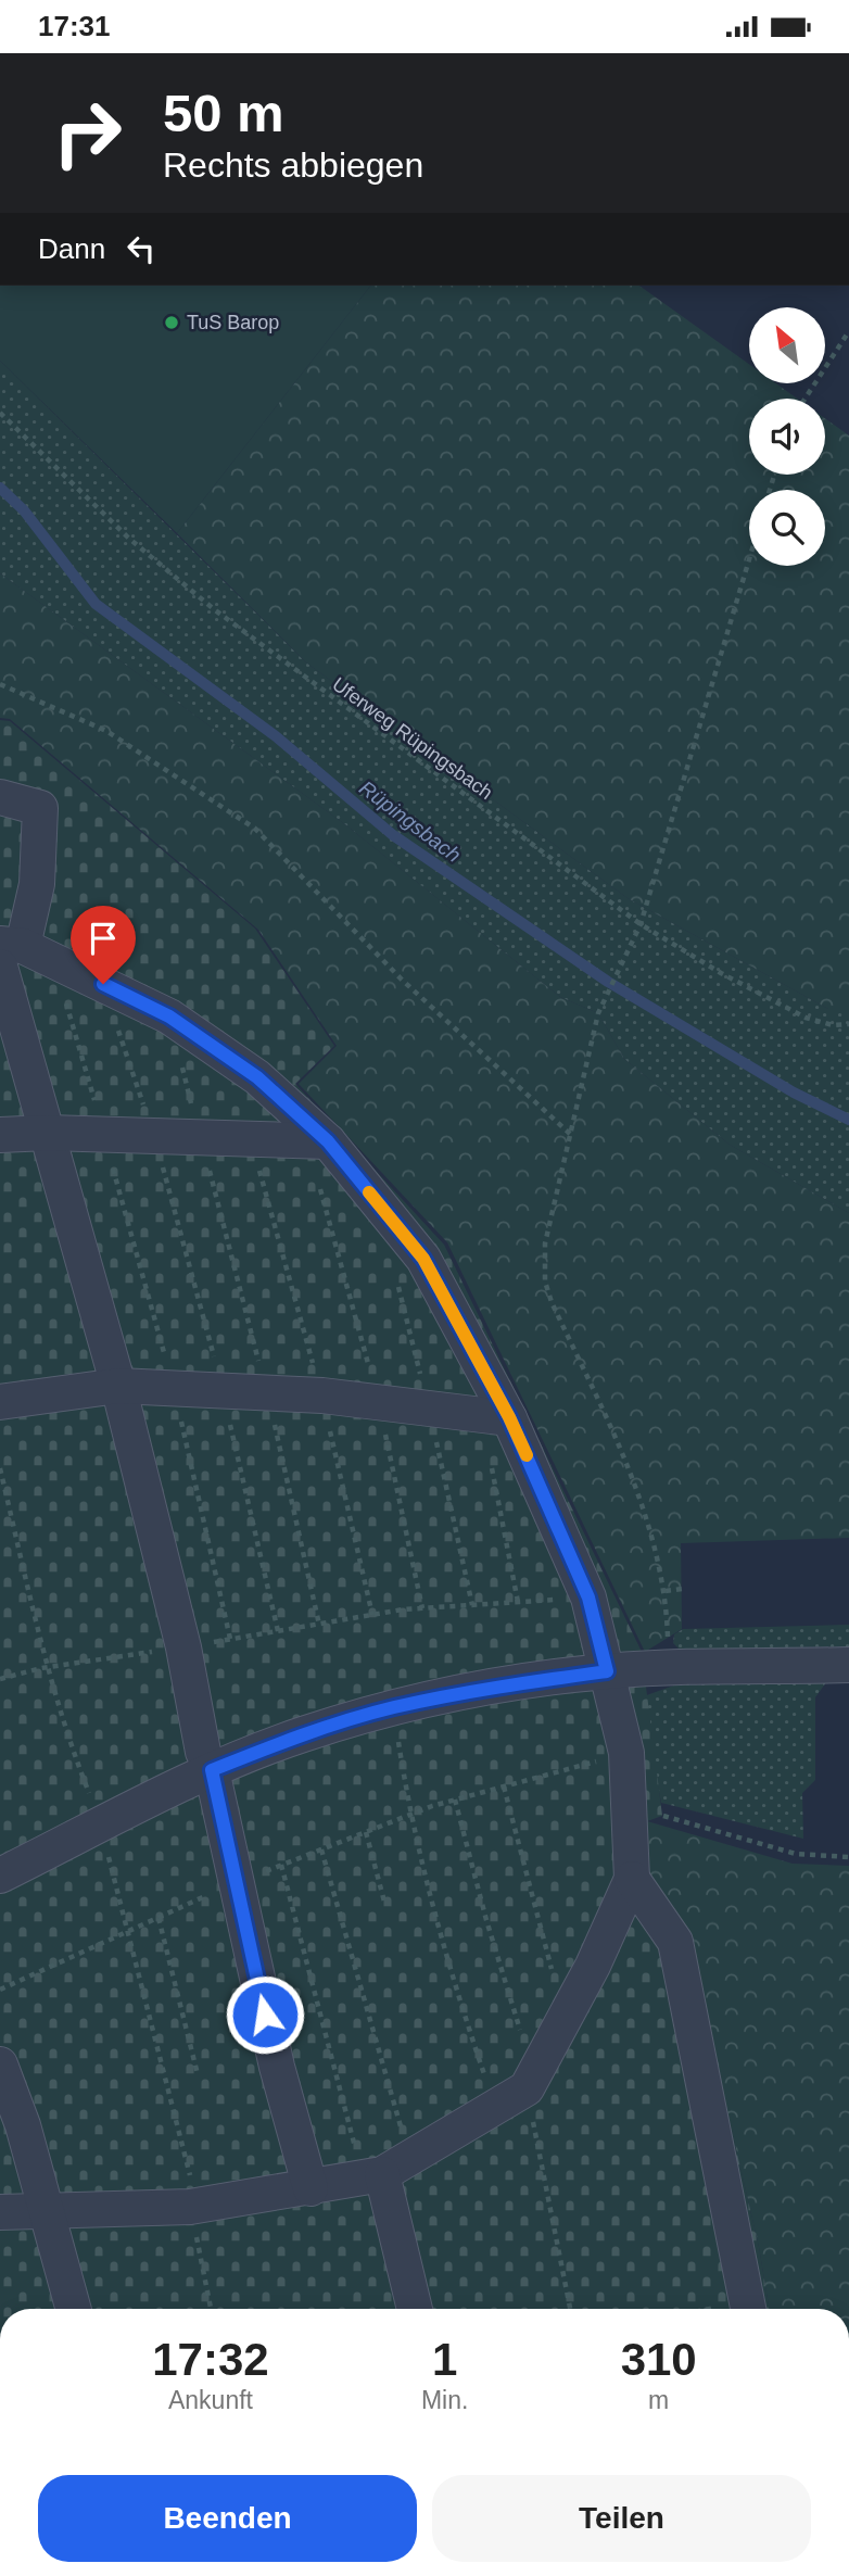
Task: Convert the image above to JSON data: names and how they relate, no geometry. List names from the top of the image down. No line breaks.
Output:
{"streets":{"path":["Uferweg Rüpingsbach"]},"water":["Rüpingsbach"],"places":["TuS Barop"],"north":"top left","page":{"status":"17:31","turn":["50 m","Rechts abbiegen"],"then":"Dann","eta":["17:32","Ankunft","1","Min.","310","m"],"buttons":["Beenden","Teilen"]}}
